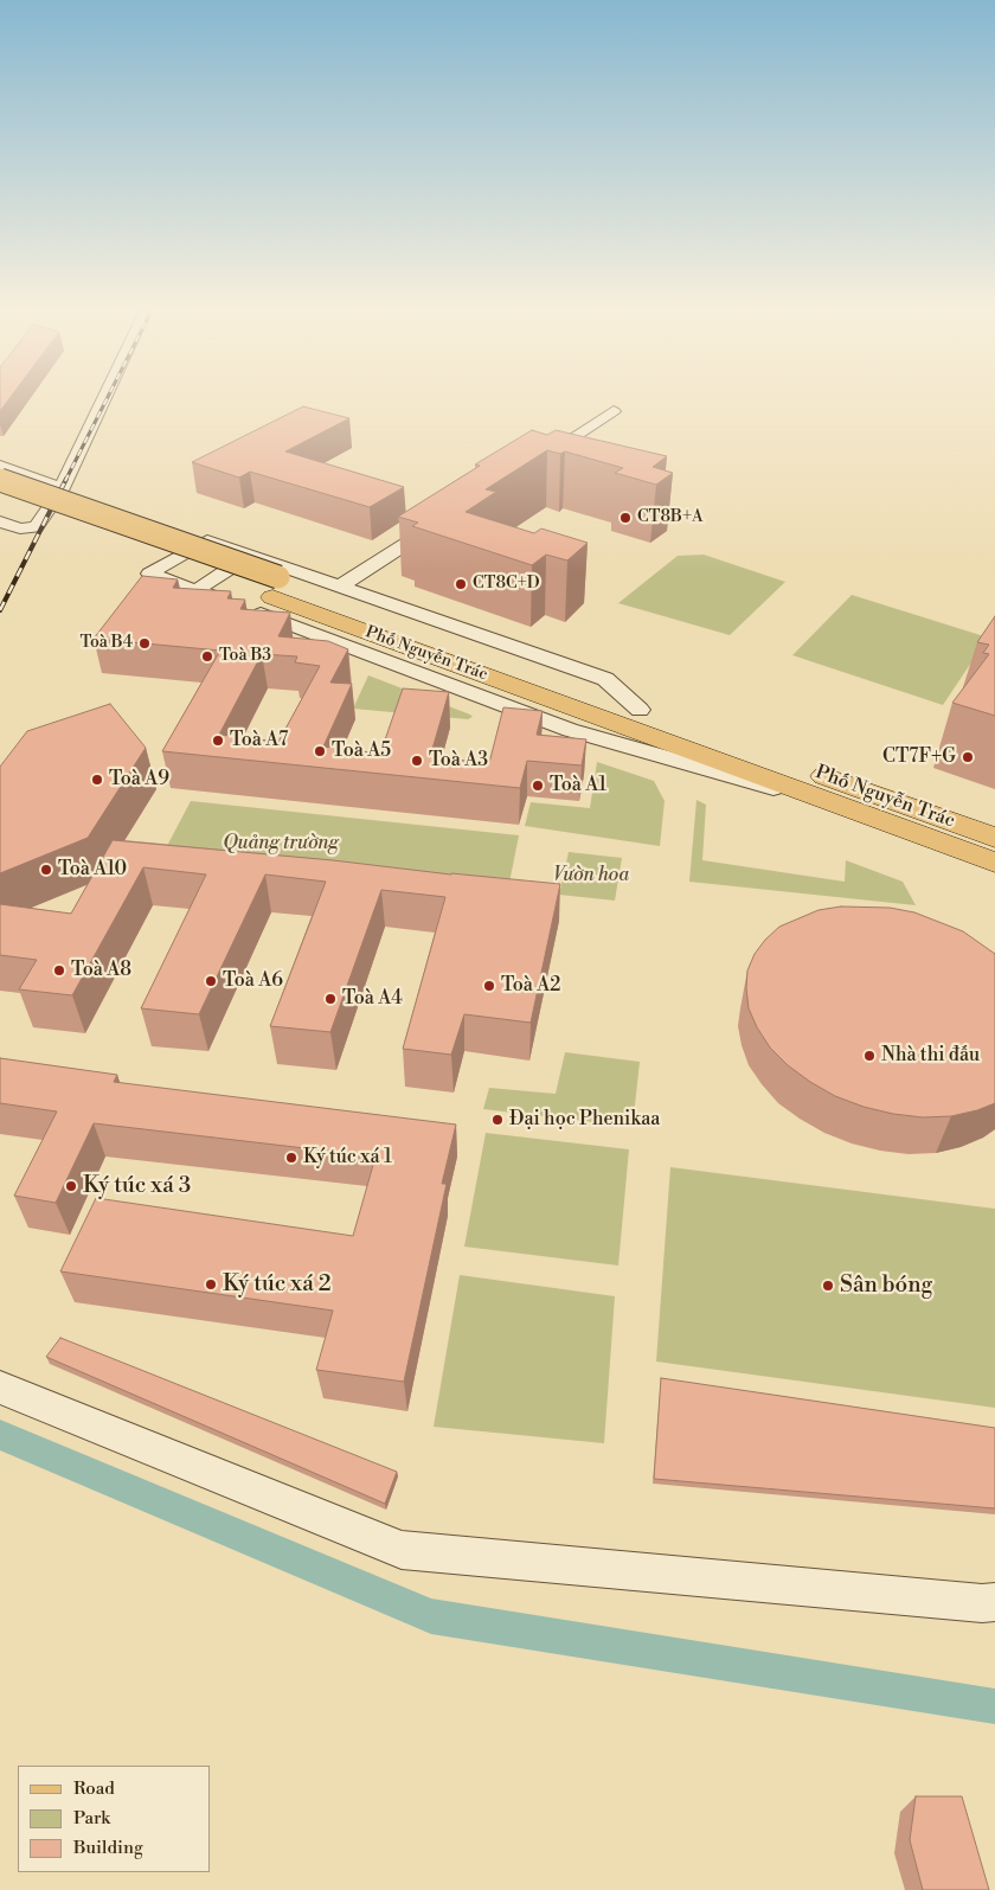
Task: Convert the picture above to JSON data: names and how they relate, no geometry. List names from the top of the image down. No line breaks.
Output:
{"streets":{"main road":["Phố Nguyễn Trác"]},"parks":["Quảng trường","Vườn hoa"],"places":["CT8B+A","CT8C+D","Toà B4","Toà B3","Toà A7","Toà A5","CT7F+G","Toà A3","Toà A9","Toà A1","Toà A10","Toà A8","Toà A6","Toà A2","Toà A4","Nhà thi đấu","Đại học Phenikaa","Ký túc xá 1","Ký túc xá 3","Ký túc xá 2","Sân bóng"],"legend":["Road","Park","Building"]}
